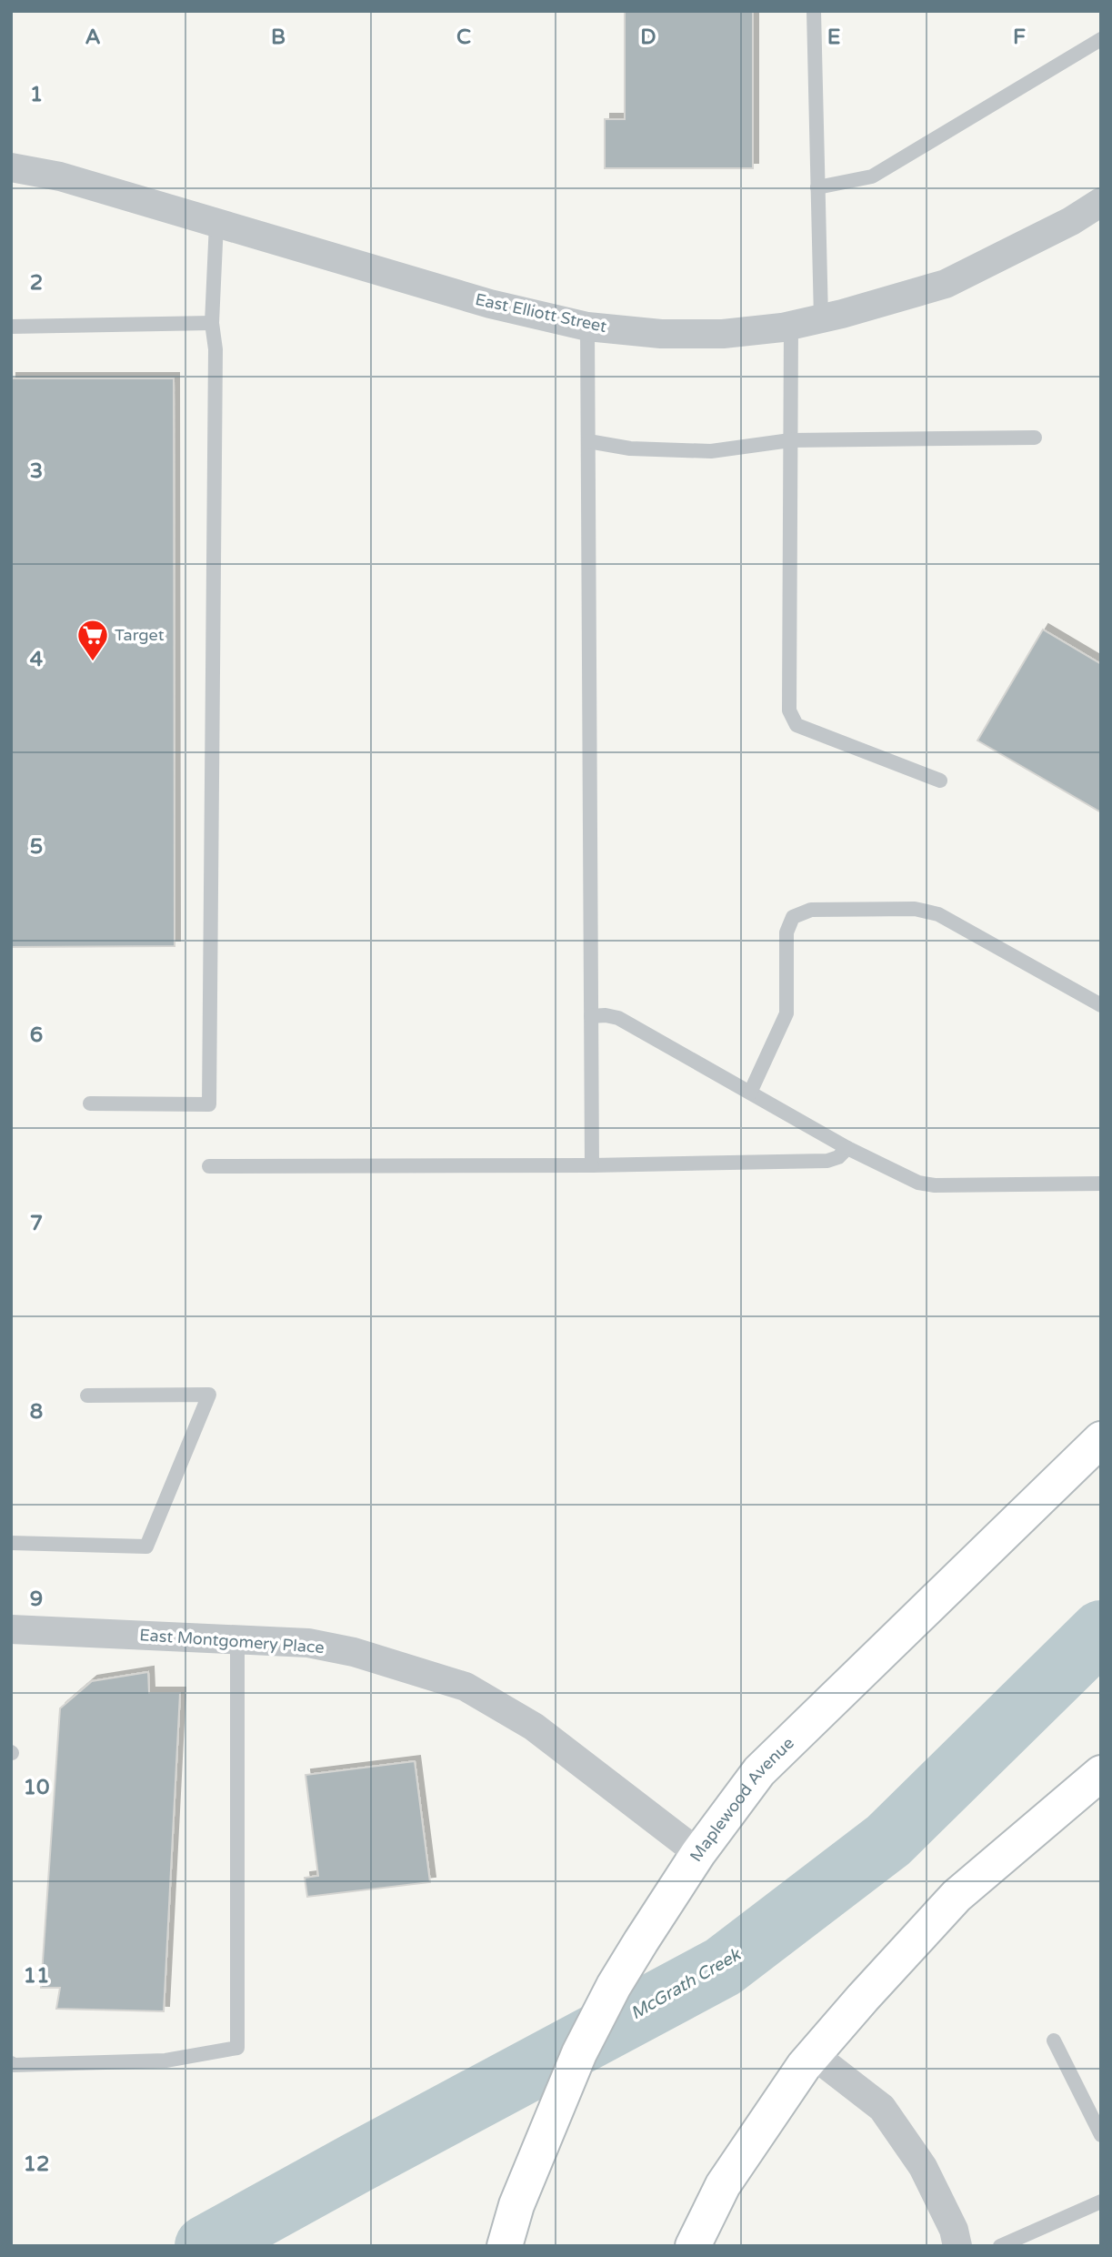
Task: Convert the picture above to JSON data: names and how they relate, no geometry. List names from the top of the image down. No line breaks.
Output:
{"streets":{"street":["East Elliott Street","East Montgomery Place","Maplewood Avenue"]},"crossings":[["East Montgomery Place","Maplewood Avenue"]],"water":["McGrath Creek"],"places":{"supermarket":["Target"]},"grid":{"columns":["A","B","C","D","E","F"],"rows":["1","2","3","4","5","6","7","8","9","10","11","12"]}}
